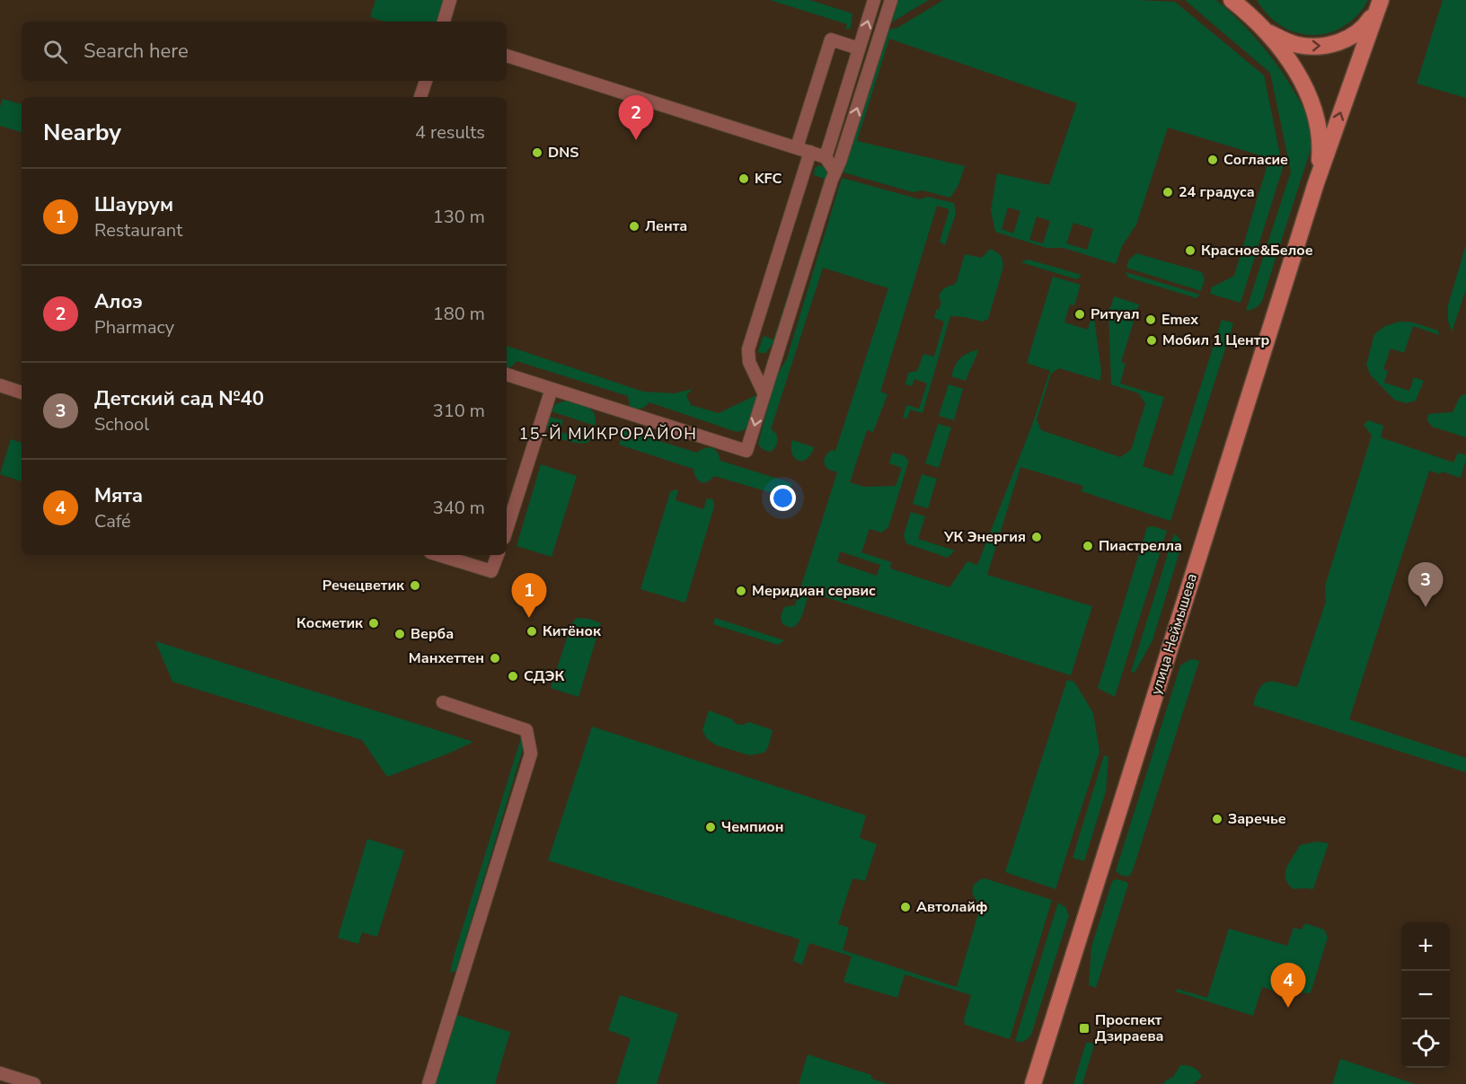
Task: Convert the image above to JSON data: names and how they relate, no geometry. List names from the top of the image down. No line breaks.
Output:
{"streets":{"main road":["улица Неймышева"]},"districts":["15-Й МИКРОРАЙОН"],"places":{"other":["DNS","Согласие","KFC","24 градуса","Лента","Красное&Белое","Ритуал","Emex","Мобил 1 Центр","УК Энергия","Пиастрелла","Речецветик","Меридиан сервис","Косметик","Китёнок","Верба","Манхеттен","СДЭК","Заречье","Чемпион","Автолайф"],"transit":["Проспект Дзираева"]},"page":{"search":"Search here","pins":["2","3","1","4"],"heading":["Nearby","4 results"],"list":[{"mark":"1","name":"Шаурум","note":"Restaurant","value":"130 m"},{"mark":"2","name":"Алоэ","note":"Pharmacy","value":"180 m"},{"mark":"3","name":"Детский сад №40","note":"School","value":"310 m"},{"mark":"4","name":"Мята","note":"Café","value":"340 m"}],"map_buttons":["+","−"]}}
